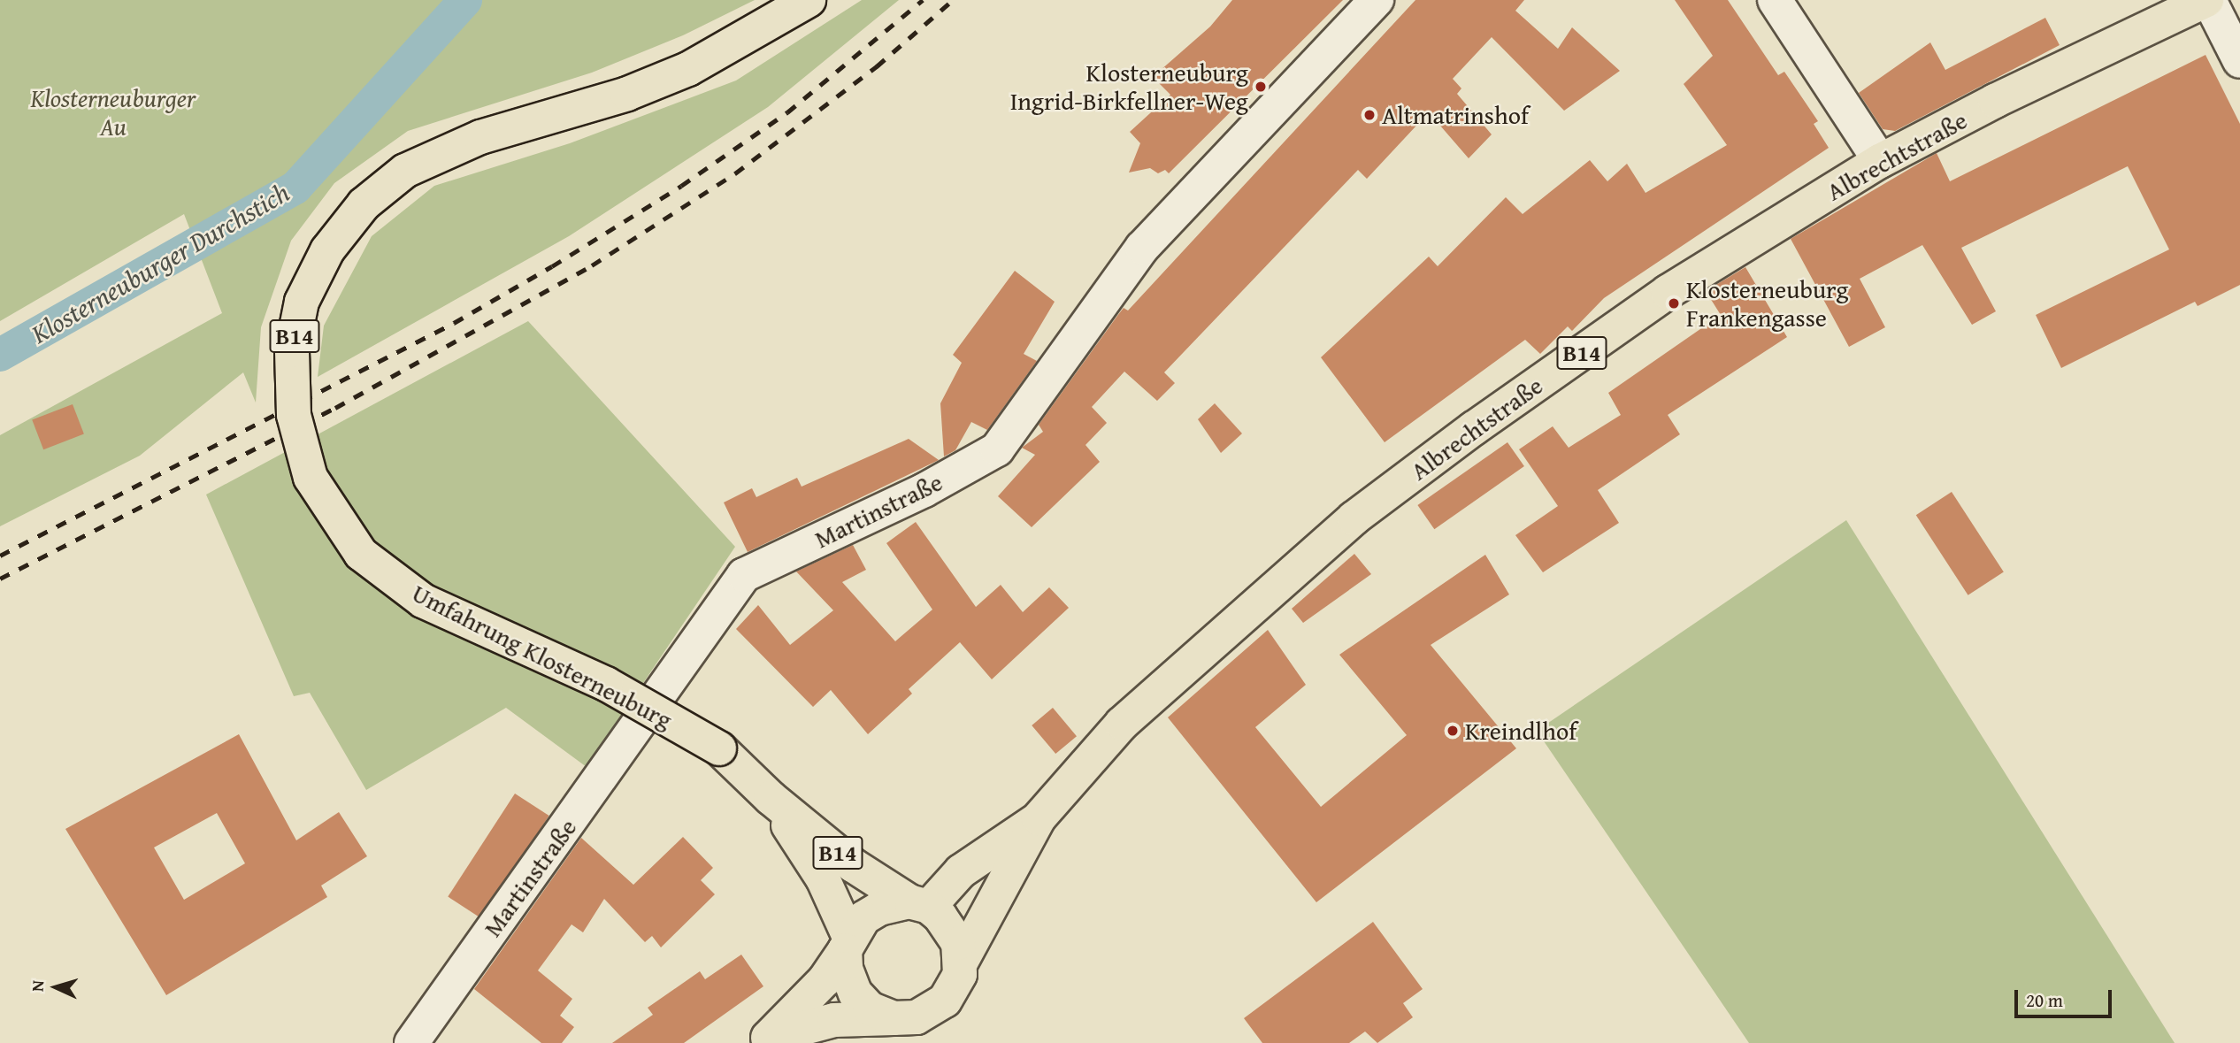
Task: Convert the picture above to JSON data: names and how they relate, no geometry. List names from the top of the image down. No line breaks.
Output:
{"streets":{"main road":["Albrechtstraße","B14","Umfahrung Klosterneuburg"],"street":["Martinstraße"]},"crossings":[["Albrechtstraße","B14"],["Albrechtstraße","Umfahrung Klosterneuburg"],["B14","Umfahrung Klosterneuburg"]],"water":["Klosterneuburger Durchstich"],"parks":["Klosterneuburger Au"],"places":["Klosterneuburg Ingrid-Birkfellner-Weg","Altmatrinshof","Klosterneuburg Frankengasse","Kreindlhof"],"scale_bar":"20 m","north":"left"}
